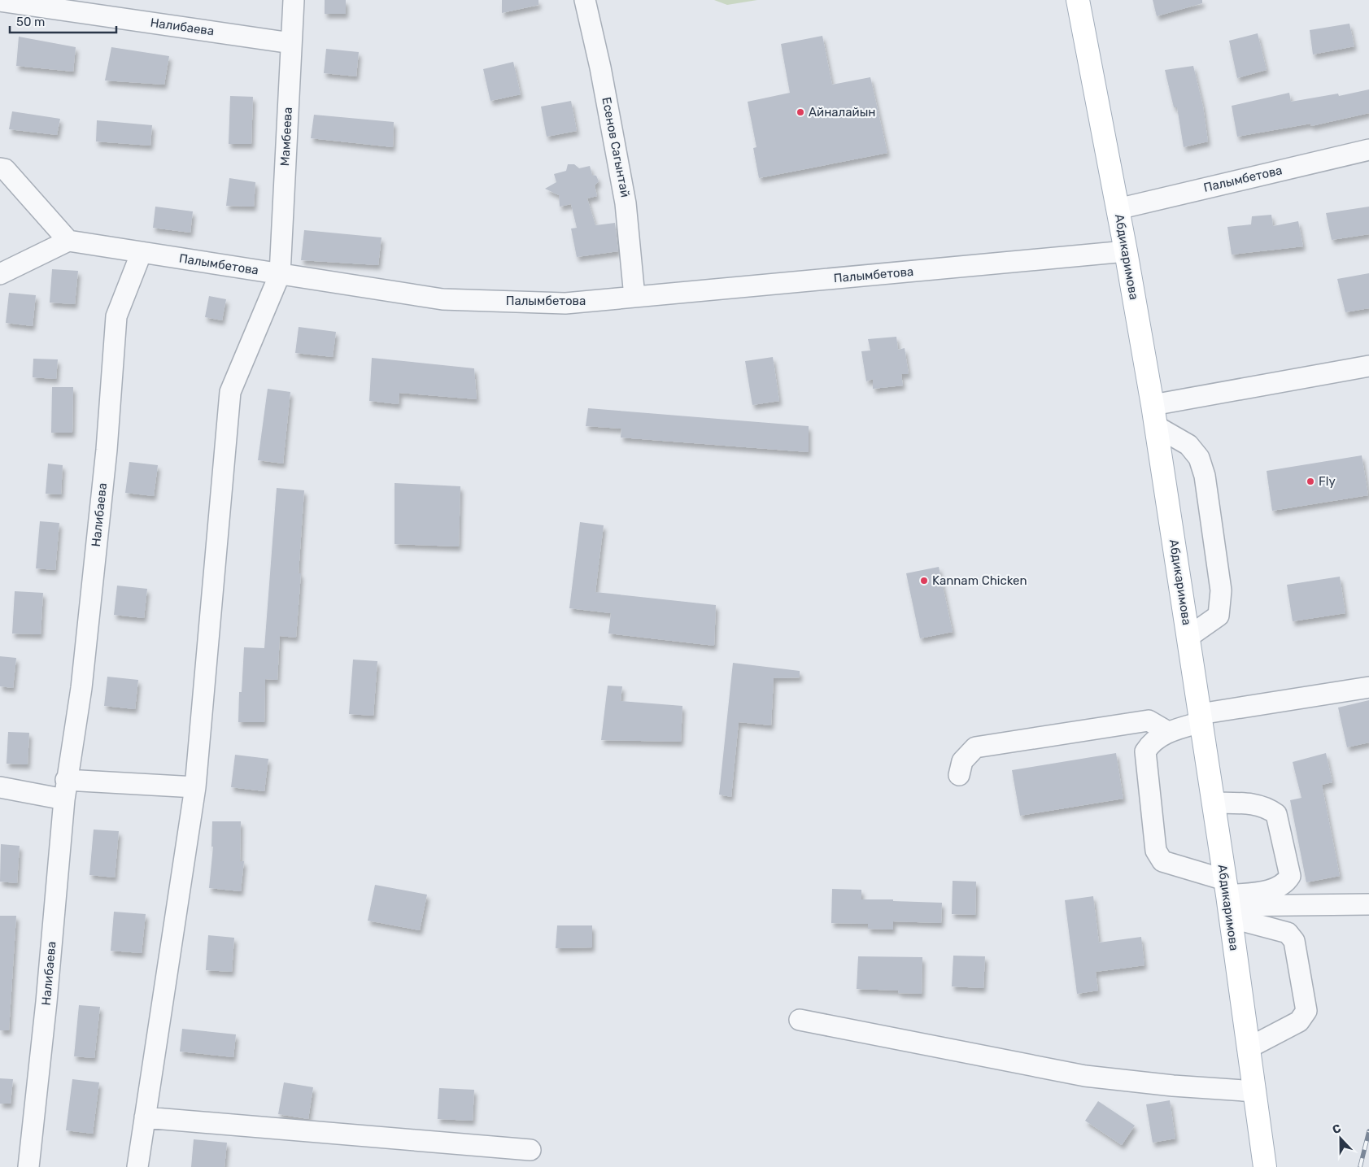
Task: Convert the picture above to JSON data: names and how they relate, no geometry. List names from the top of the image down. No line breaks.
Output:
{"streets":{"main road":["Абдикаримова"],"street":["Налибаева","Мамбеева","Есенов Сагынтай","Палымбетова"]},"crossings":[["Налибаева","Мамбеева"],["Налибаева","Палымбетова"],["Мамбеева","Палымбетова"],["Есенов Сагынтай","Палымбетова"],["Палымбетова","Абдикаримова"]],"places":["Айналайын","Fly","Kannam Chicken"],"scale_bar":"50 m","north":"top"}
